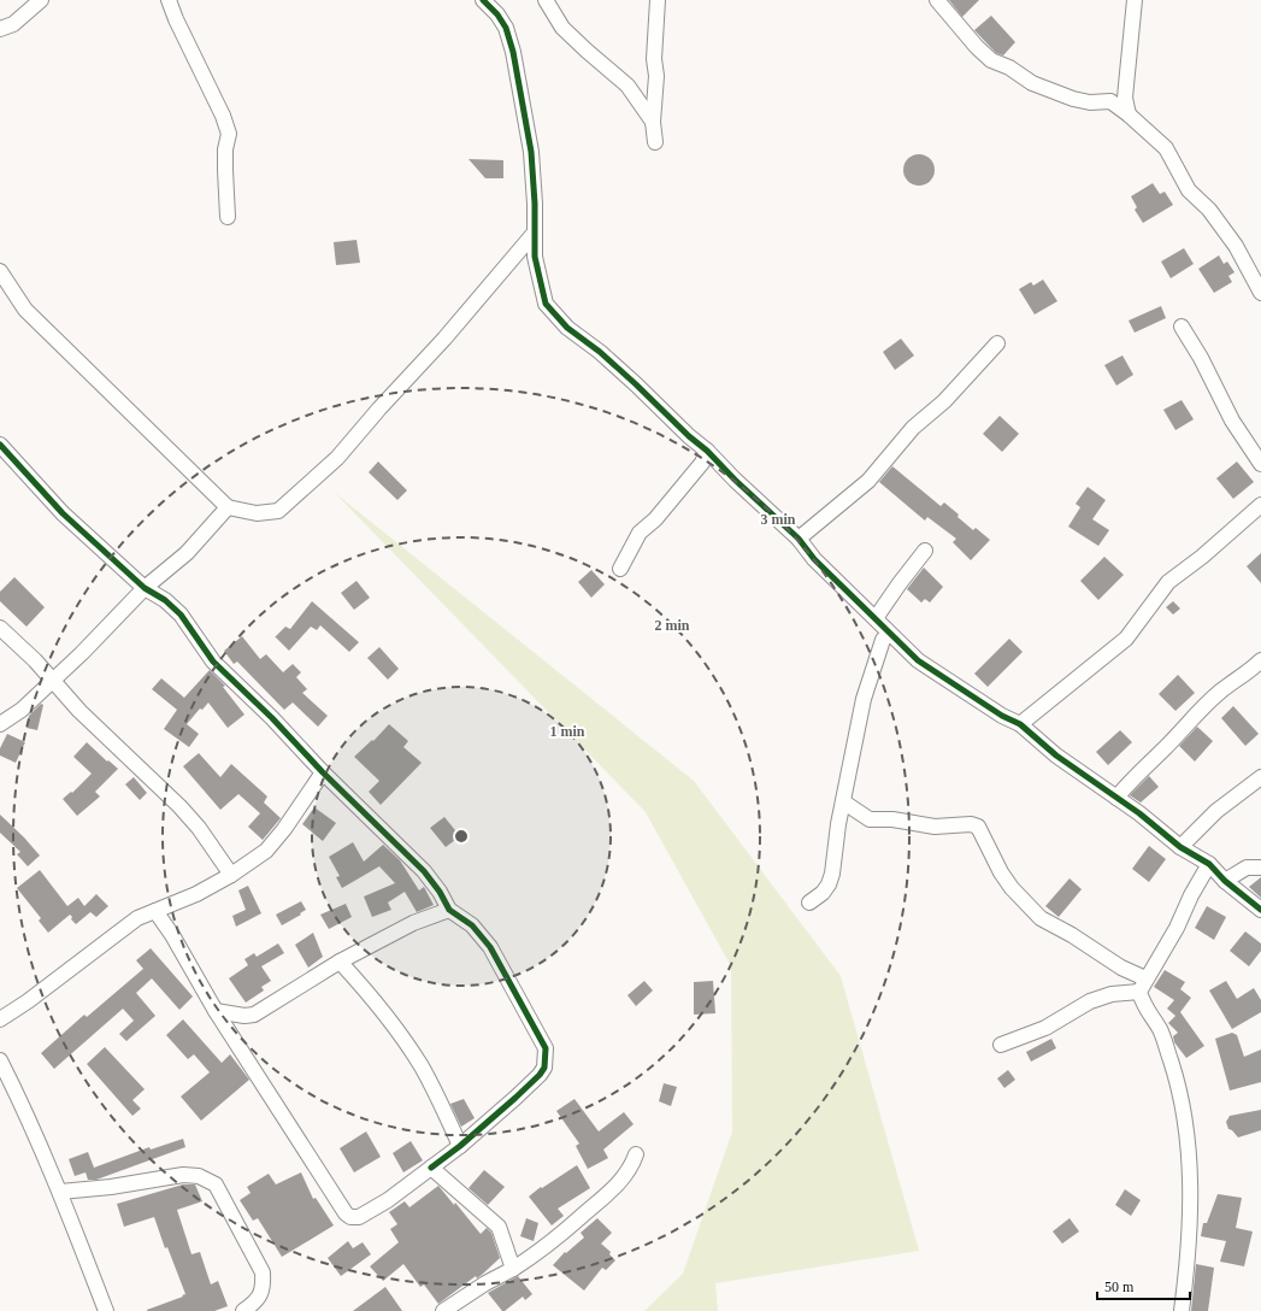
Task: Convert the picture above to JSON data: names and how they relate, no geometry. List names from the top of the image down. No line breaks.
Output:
{"scale_bar":"50 m","rings":["3 min","2 min","1 min"]}
